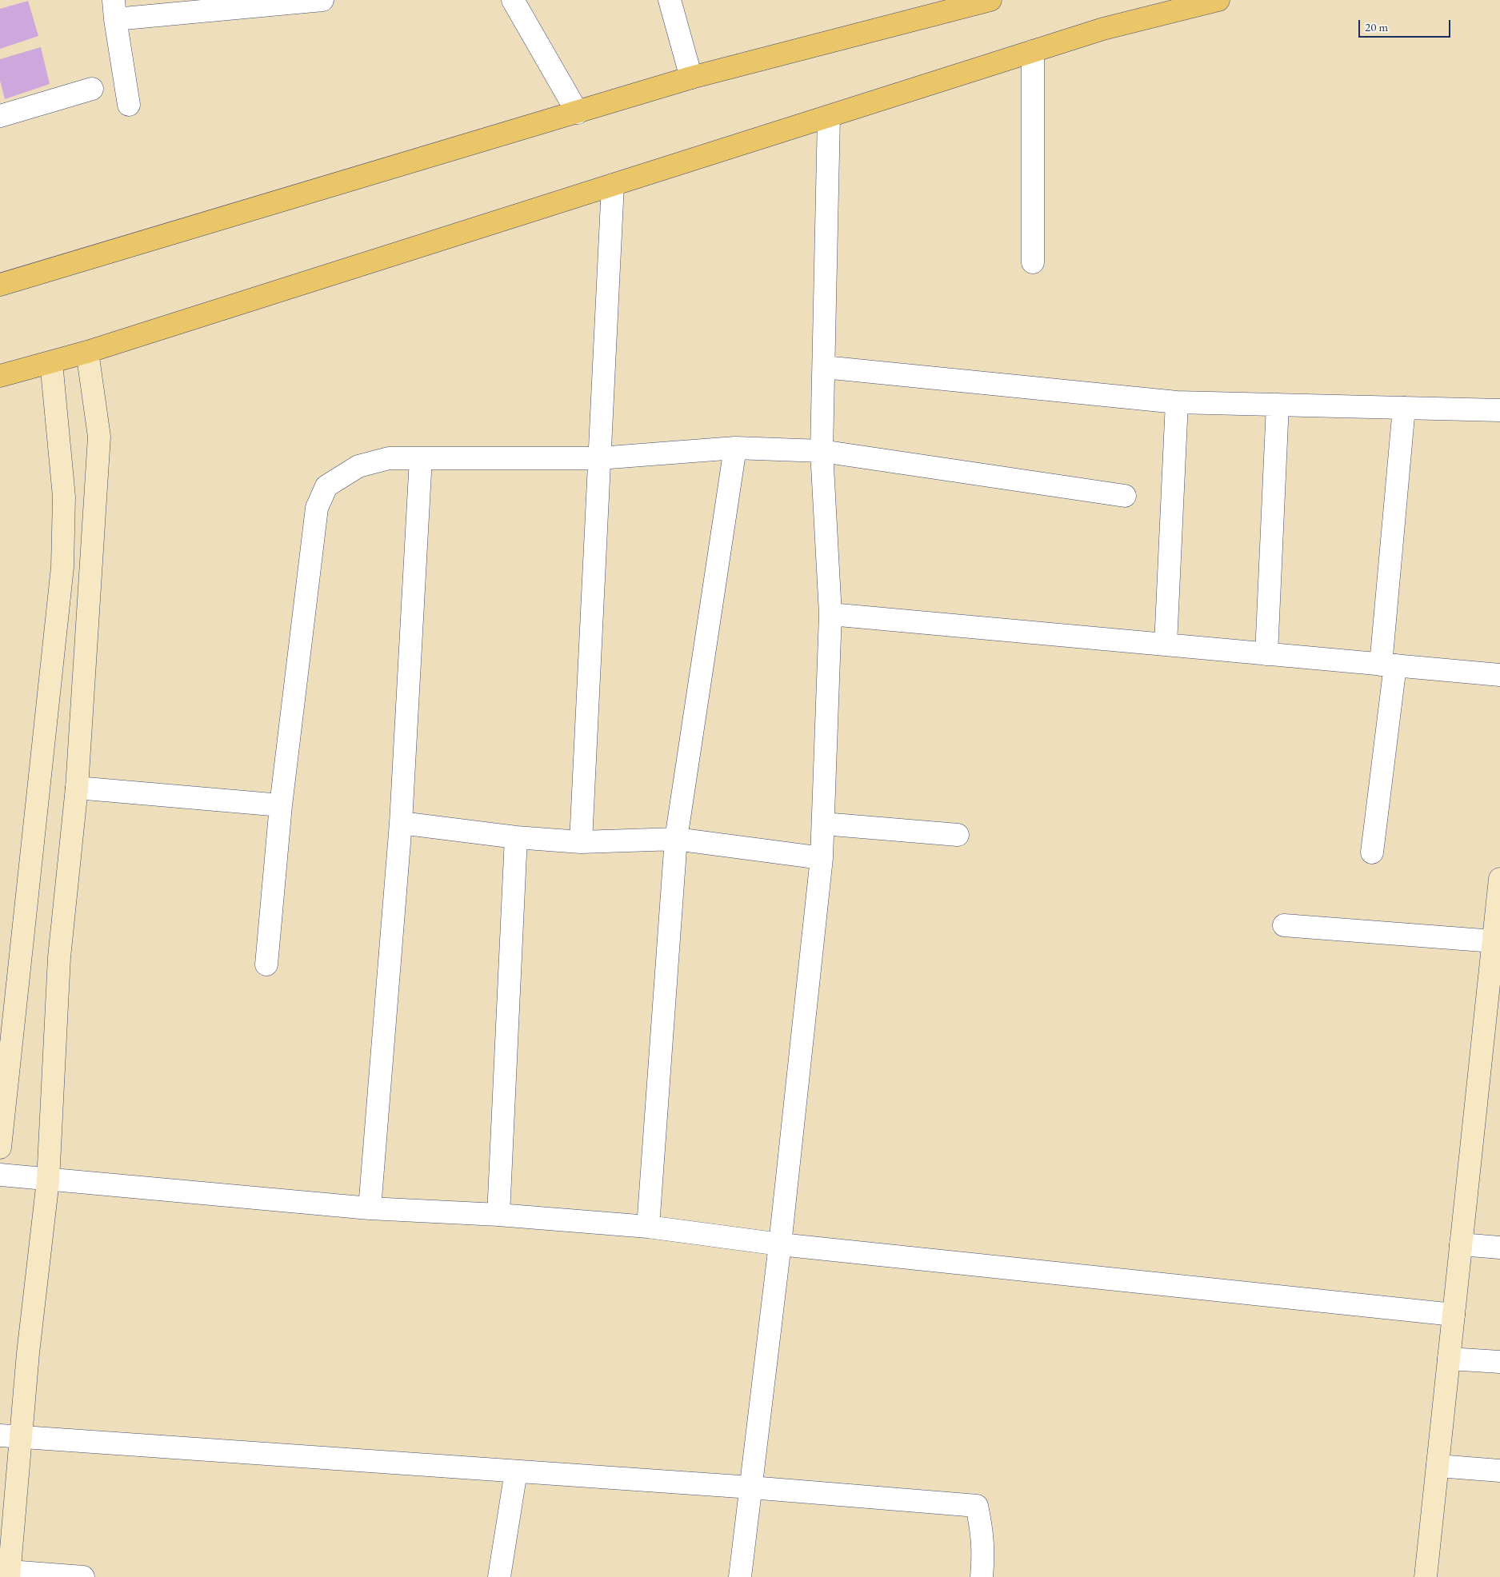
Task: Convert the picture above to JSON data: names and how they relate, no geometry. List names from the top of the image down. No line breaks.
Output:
{"scale_bar":"20 m"}
